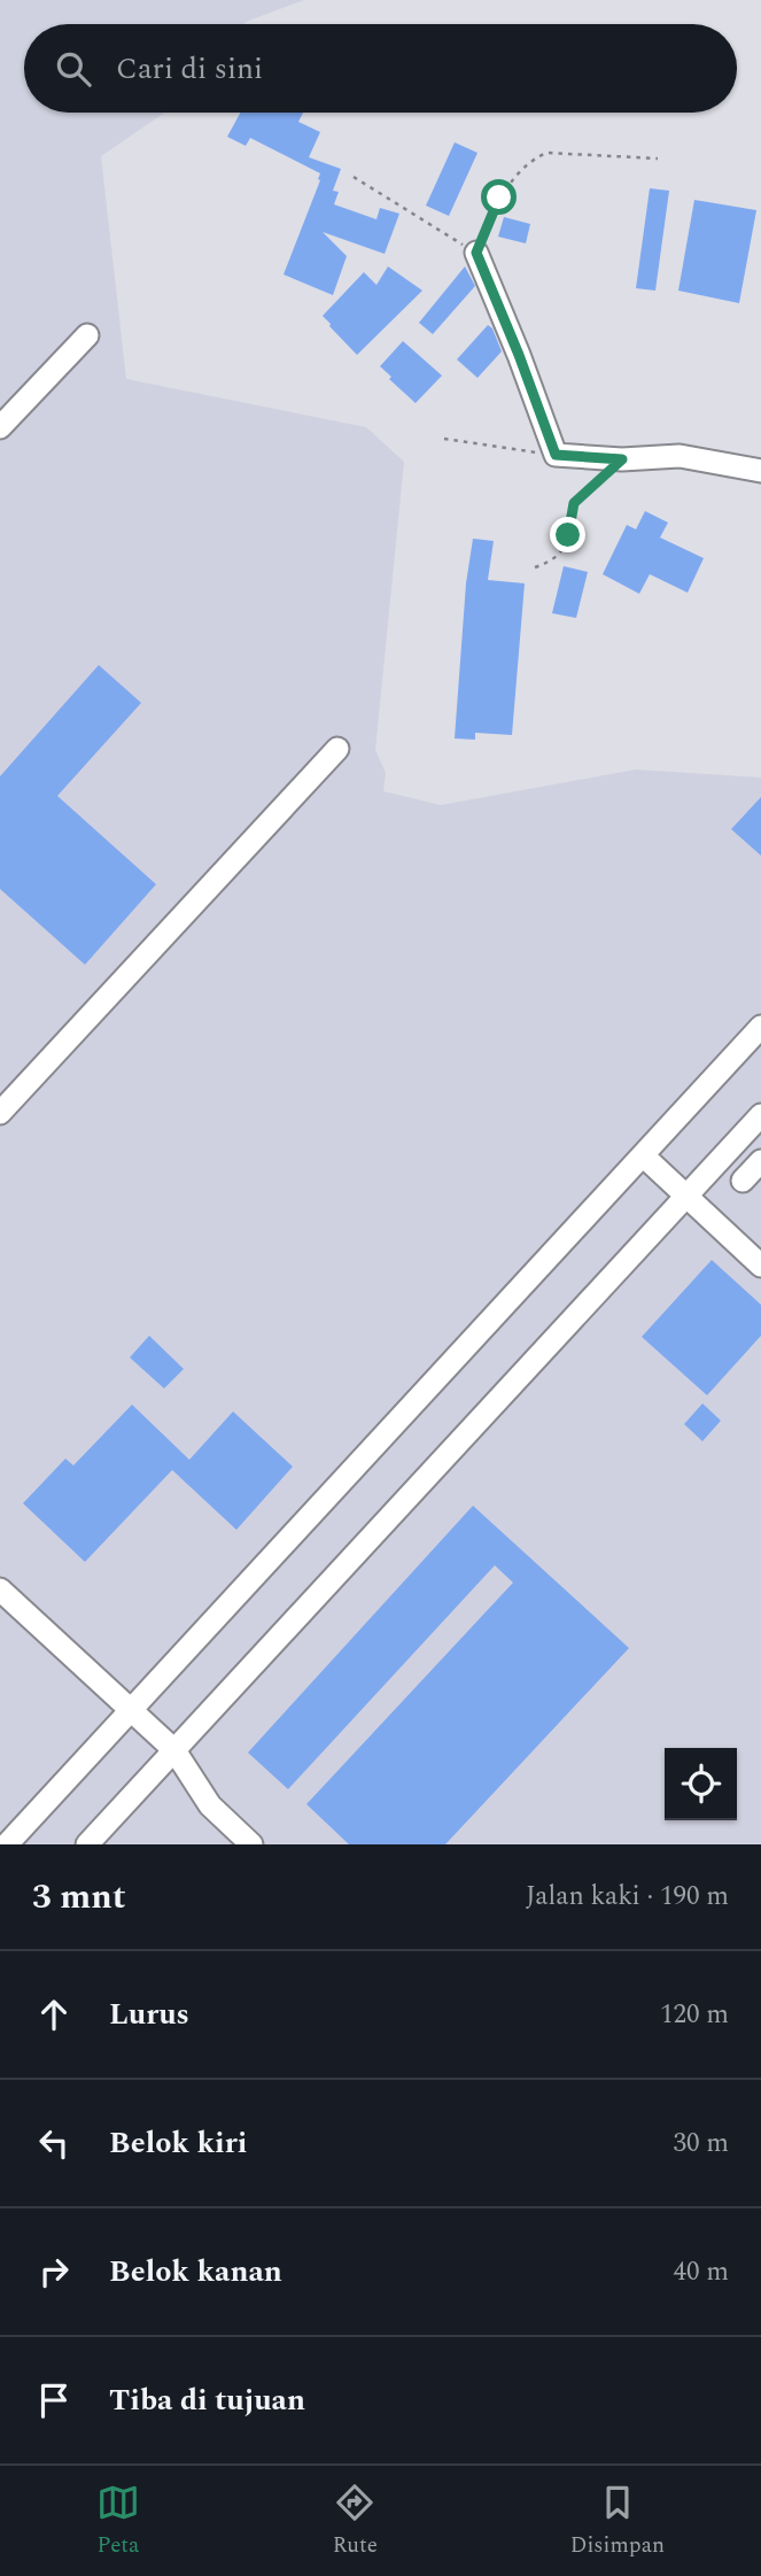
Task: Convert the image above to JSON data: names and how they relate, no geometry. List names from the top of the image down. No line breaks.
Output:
{"page":{"search":"Cari di sini","heading":["3 mnt","Jalan kaki · 190 m"],"list":[["Lurus","120 m"],["Belok kiri","30 m"],["Belok kanan","40 m"],"Tiba di tujuan"],"nav":["Peta","Rute","Disimpan"]}}
